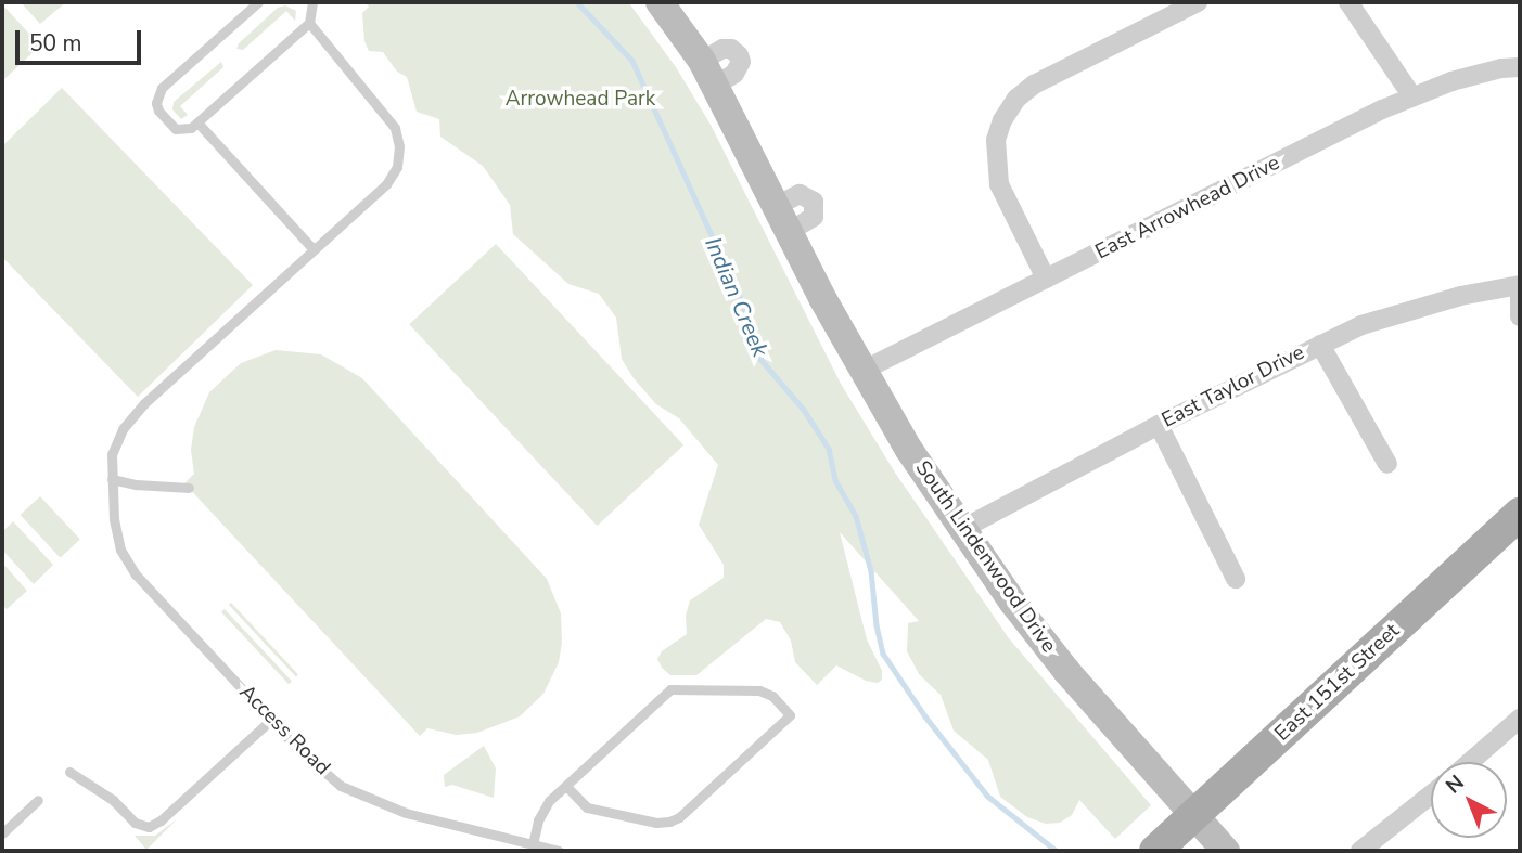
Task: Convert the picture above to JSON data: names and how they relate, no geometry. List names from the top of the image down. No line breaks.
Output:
{"streets":{"main road":["East 151st Street"],"street":["East Arrowhead Drive","East Taylor Drive","South Lindenwood Drive"],"lane":["Access Road"]},"crossings":[["East Arrowhead Drive","South Lindenwood Drive"],["East Taylor Drive","South Lindenwood Drive"],["South Lindenwood Drive","East 151st Street"]],"water":["Indian Creek"],"parks":["Arrowhead Park"],"scale_bar":"50 m","north":"top left"}
